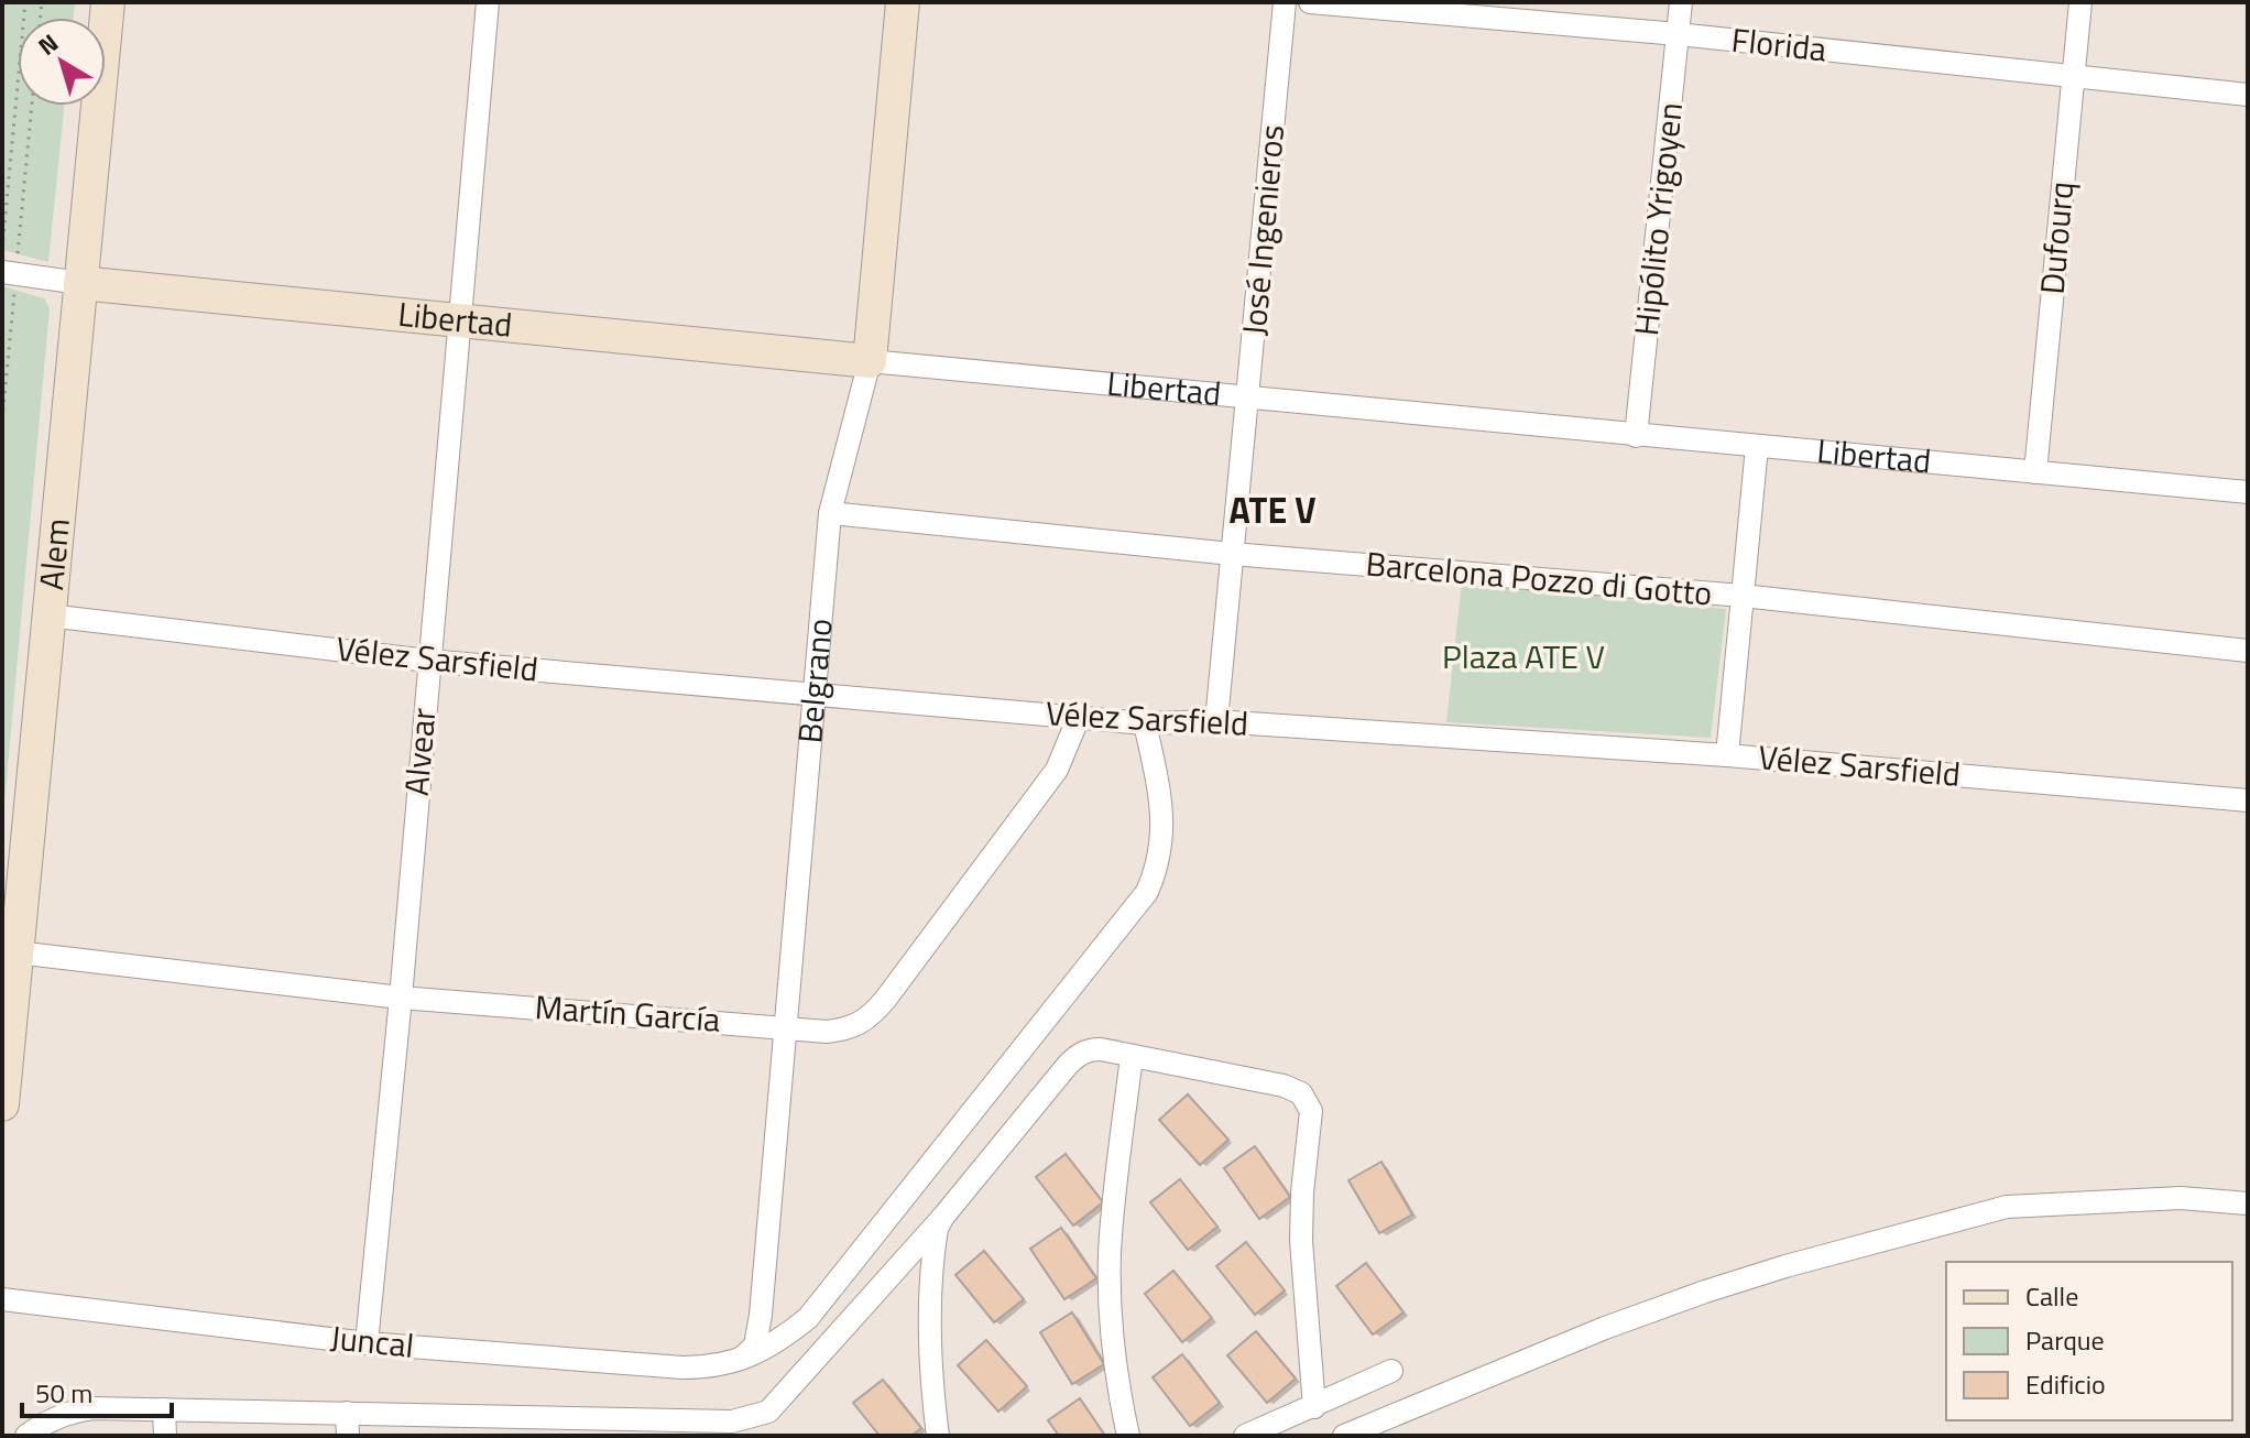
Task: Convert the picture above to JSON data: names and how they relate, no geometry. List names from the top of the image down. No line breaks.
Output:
{"streets":{"main road":["Libertad","Alem","Belgrano"],"street":["Florida","Hipólito Yrigoyen","José Ingenieros","Dufourq","Barcelona Pozzo di Gotto","Vélez Sarsfield","Alvear","Martín García","Juncal"]},"crossings":[["Florida","Hipólito Yrigoyen"],["Florida","Dufourq"],["Hipólito Yrigoyen","Libertad"],["José Ingenieros","Libertad"],["José Ingenieros","Barcelona Pozzo di Gotto"],["José Ingenieros","Vélez Sarsfield"],["Dufourq","Libertad"],["Libertad","Alem"],["Libertad","Belgrano"],["Libertad","Alvear"],["Alem","Vélez Sarsfield"],["Alem","Martín García"],["Barcelona Pozzo di Gotto","Belgrano"],["Vélez Sarsfield","Belgrano"],["Vélez Sarsfield","Alvear"],["Vélez Sarsfield","Martín García"],["Vélez Sarsfield","Juncal"],["Belgrano","Martín García"],["Belgrano","Juncal"],["Alvear","Martín García"],["Alvear","Juncal"]],"districts":["ATE V"],"parks":["Plaza ATE V"],"legend":["Calle","Parque","Edificio"],"scale_bar":"50 m","north":"top left"}
